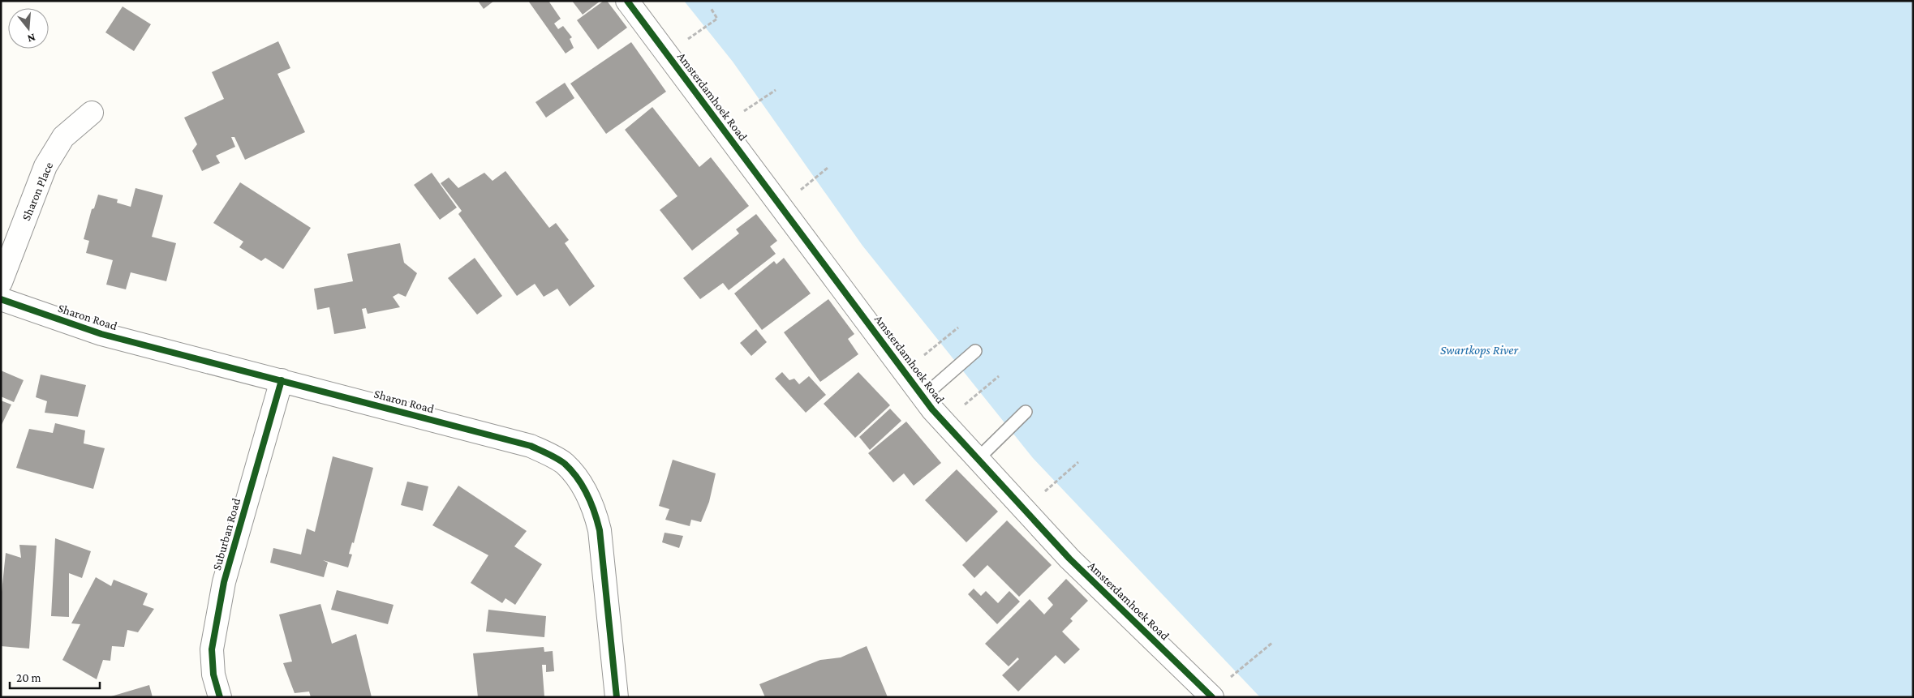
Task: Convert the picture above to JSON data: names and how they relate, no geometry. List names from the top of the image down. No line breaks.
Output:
{"streets":{"street":["Amsterdamhoek Road","Sharon Place","Sharon Road","Suburban Road"]},"crossings":[["Sharon Road","Suburban Road"]],"water":["Swartkops River"],"scale_bar":"20 m","north":"bottom"}
